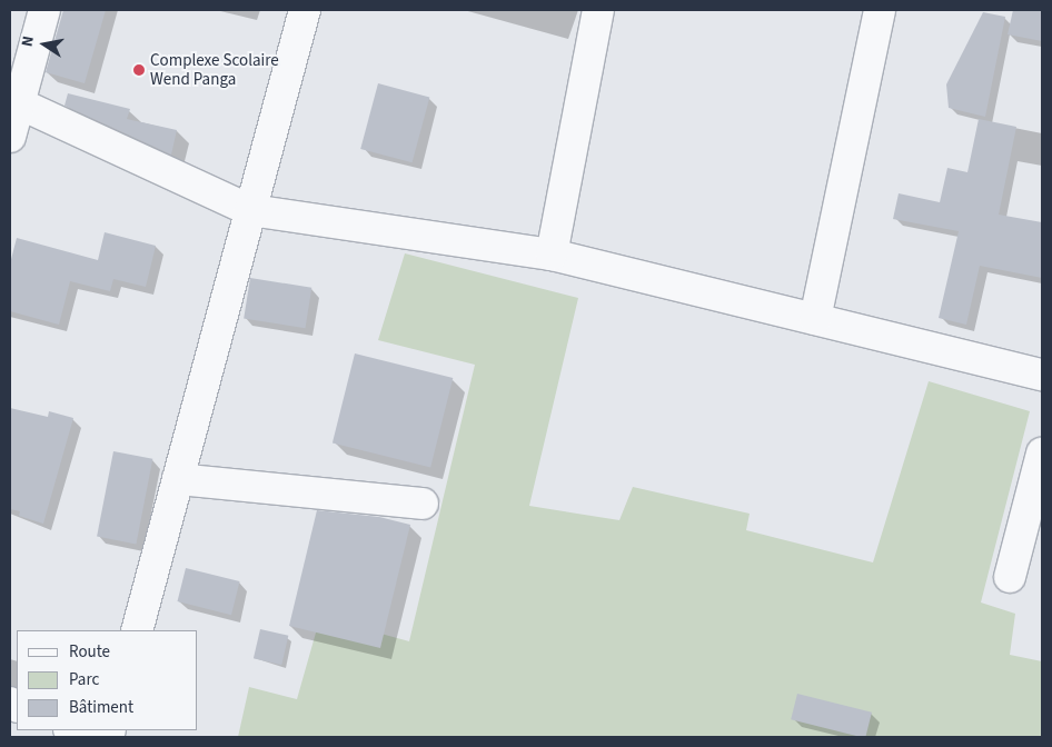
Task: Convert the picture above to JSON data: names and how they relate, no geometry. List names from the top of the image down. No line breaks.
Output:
{"places":["Complexe Scolaire Wend Panga"],"legend":["Route","Parc","Bâtiment"],"north":"left"}
